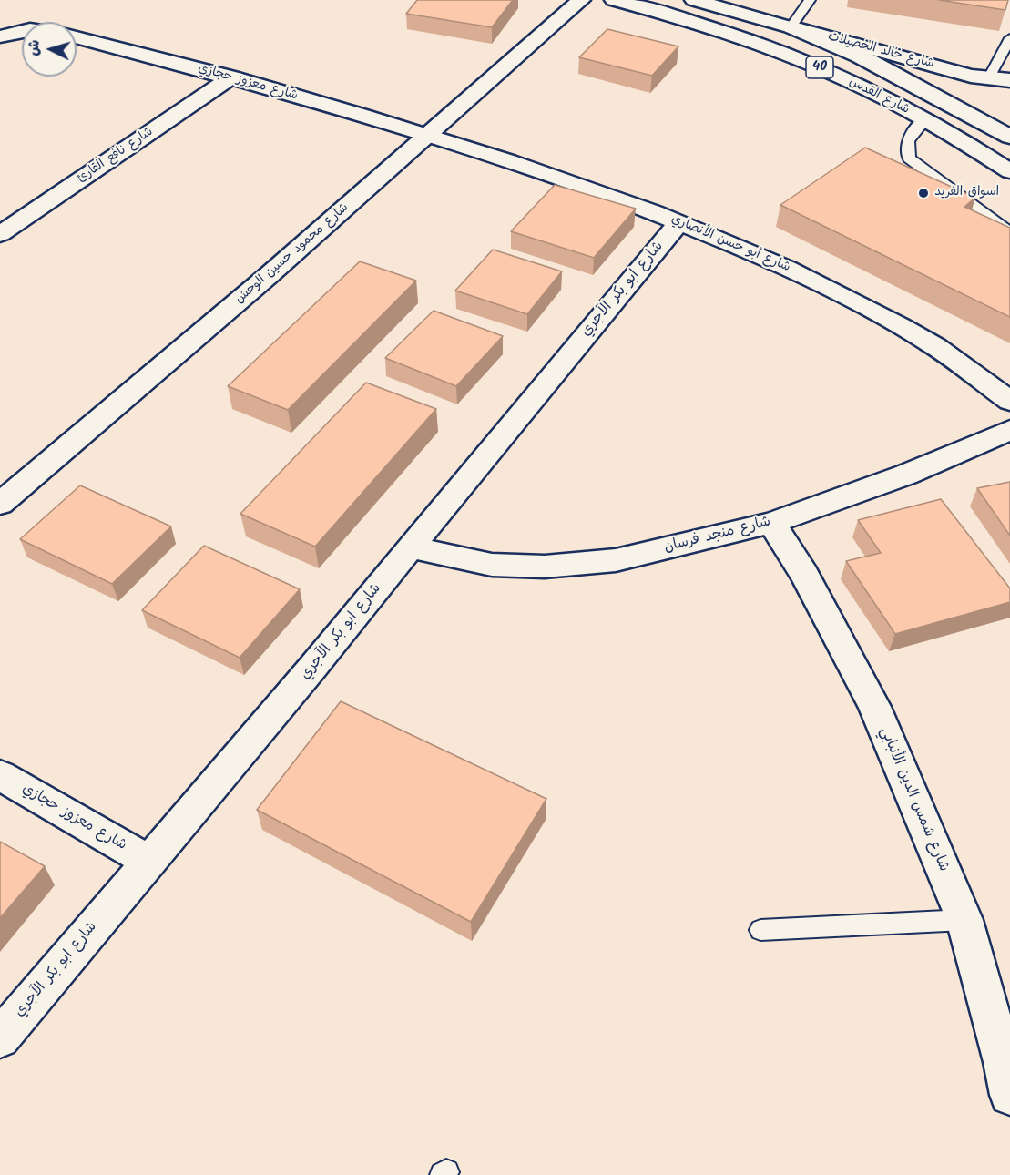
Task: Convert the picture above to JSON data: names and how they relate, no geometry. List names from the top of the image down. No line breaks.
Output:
{"streets":{"main road":["شارع خالد الخصيلات","40","شارع معزوز حجازي","شارع القدس","شارع نافع القارئ","شارع أبو حسن الأنصاري","شارع محمود حسين الوحش","شارع ابو بكر الآجري","شارع منجد فرسان","شارع شمس الدين الأنبابي"]},"crossings":[["شارع خالد الخصيلات","شارع القدس"],["شارع معزوز حجازي","شارع نافع القارئ"],["شارع معزوز حجازي","شارع أبو حسن الأنصاري"],["شارع معزوز حجازي","شارع محمود حسين الوحش"],["شارع معزوز حجازي","شارع ابو بكر الآجري"],["شارع أبو حسن الأنصاري","شارع محمود حسين الوحش"],["شارع أبو حسن الأنصاري","شارع ابو بكر الآجري"],["شارع ابو بكر الآجري","شارع منجد فرسان"],["شارع منجد فرسان","شارع شمس الدين الأنبابي"]],"places":["اسواق الفريد"],"north":"left"}
